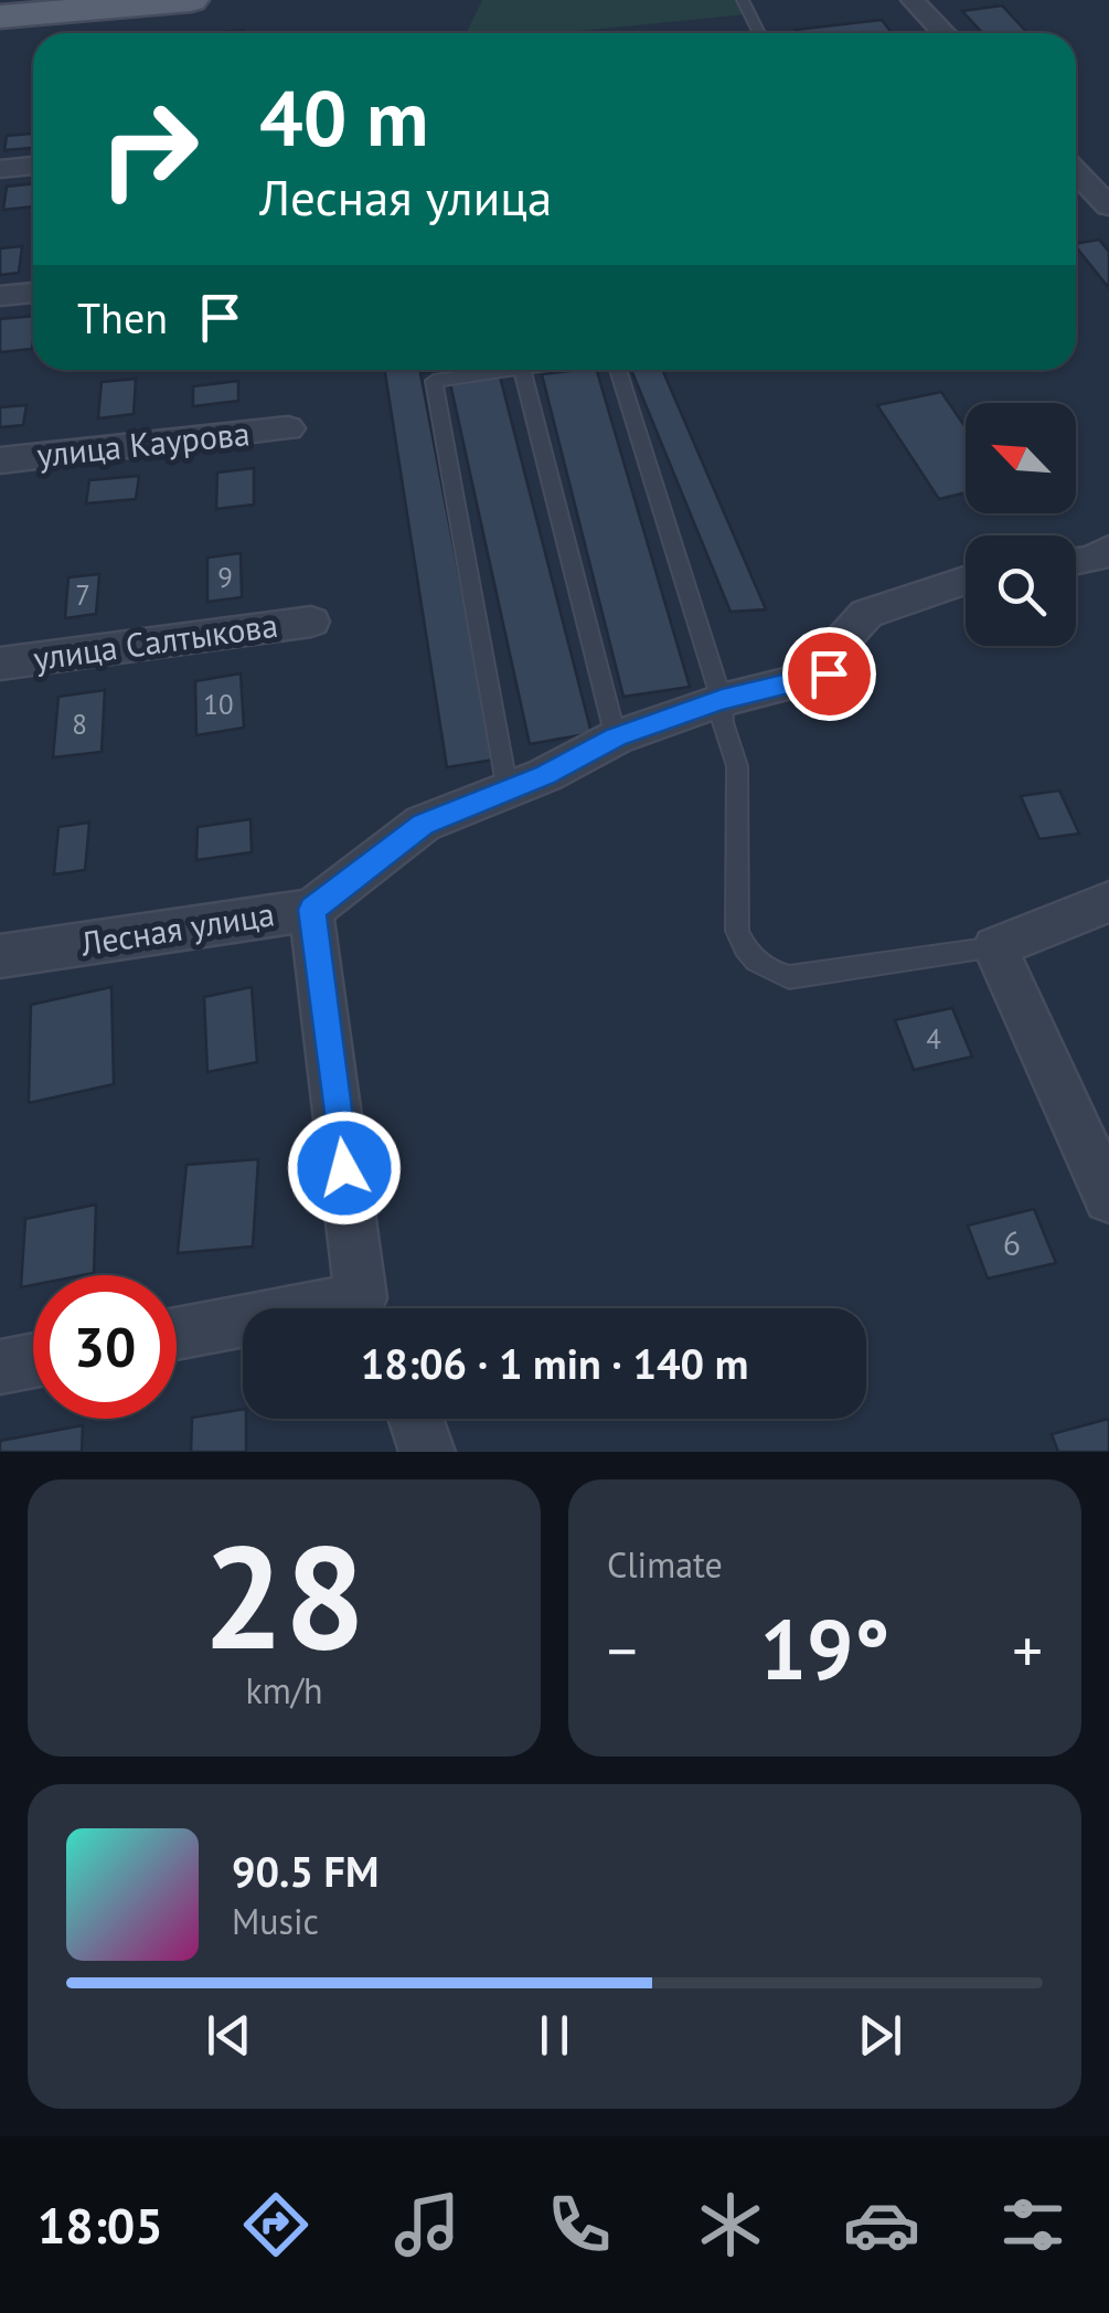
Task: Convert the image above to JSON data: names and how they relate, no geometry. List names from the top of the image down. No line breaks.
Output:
{"streets":{"street":["улица Каурова","улица Салтыкова","Лесная улица"]},"house_numbers":["9","7","10","8","4","6"],"north":"top left","page":{"turn":["40 m","Лесная улица"],"then":"Then","limit":"30","trip":"18:06 · 1 min · 140 m","tile":[["28","km/h"],"Climate"],"heat":["−","19°","+"],"song":["90.5 FM","Music"],"tabs":"18:05"}}
